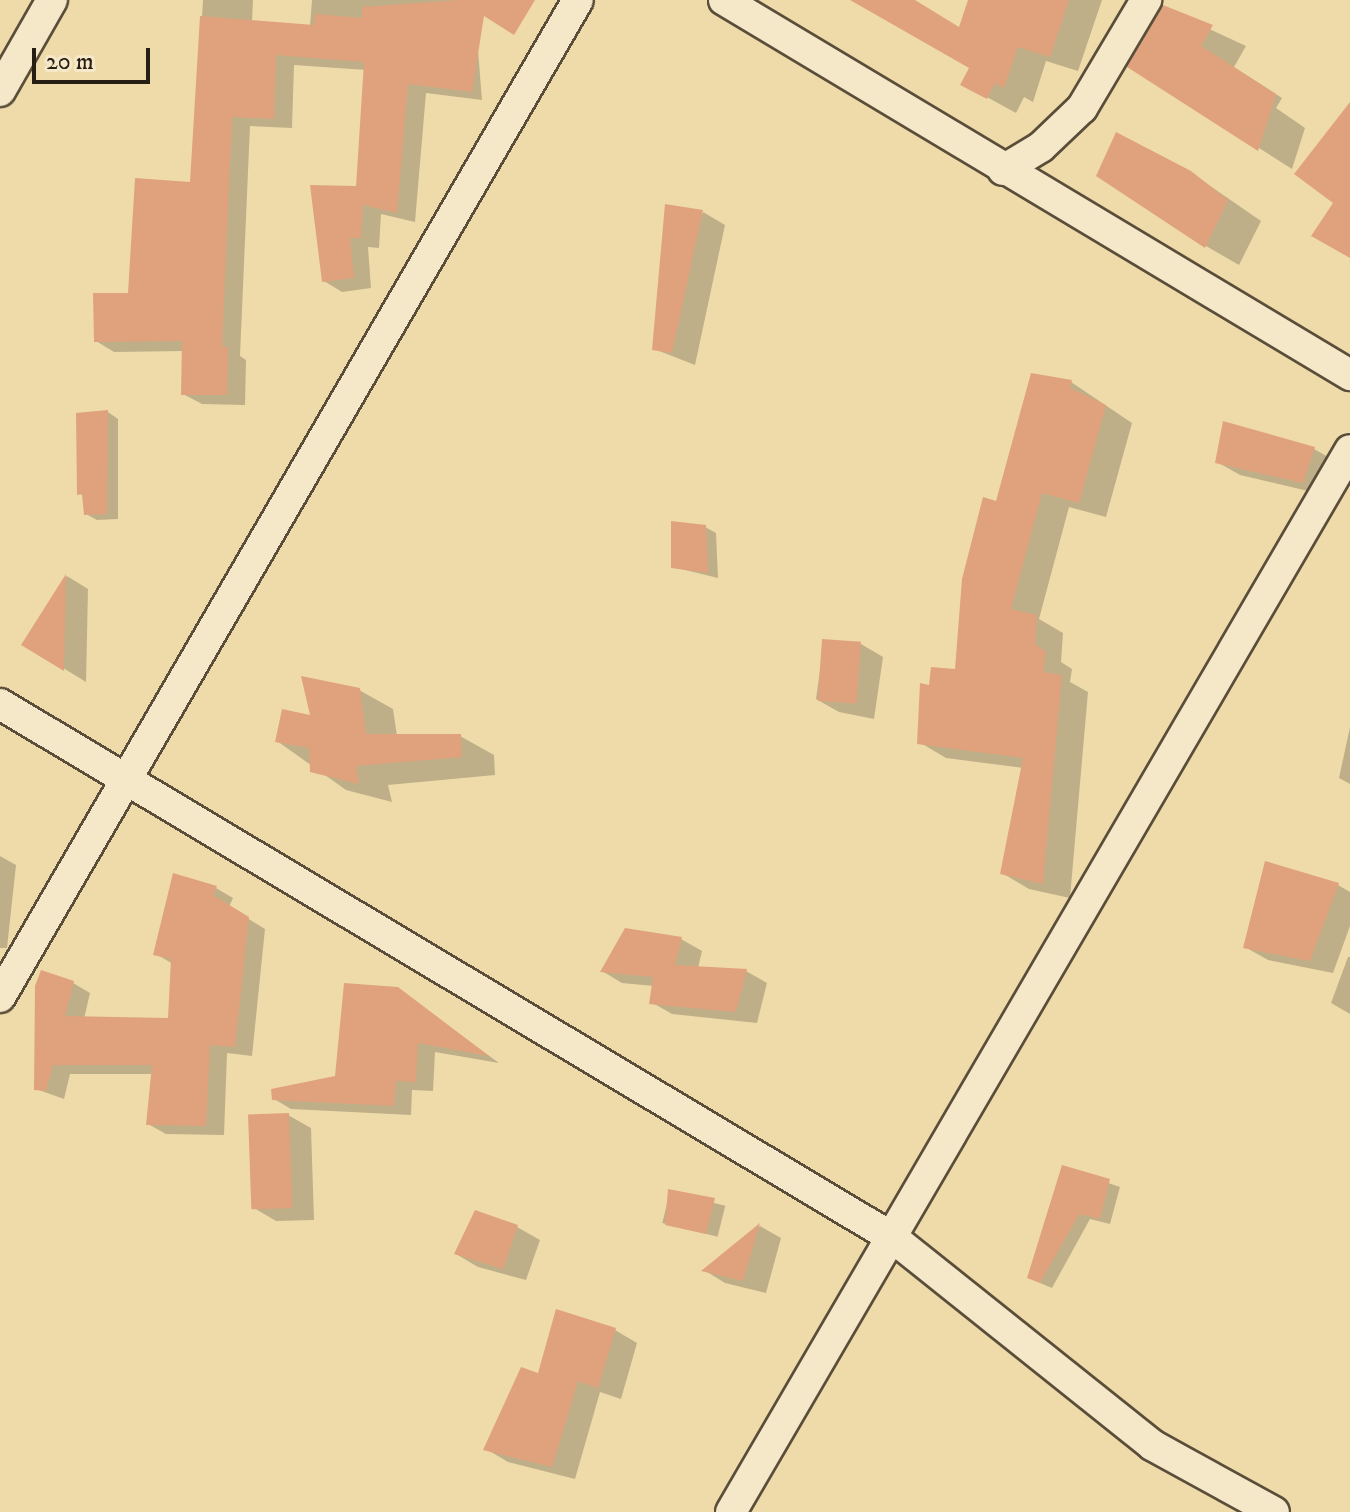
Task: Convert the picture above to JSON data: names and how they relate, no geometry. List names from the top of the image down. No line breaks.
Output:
{"scale_bar":"20 m"}
